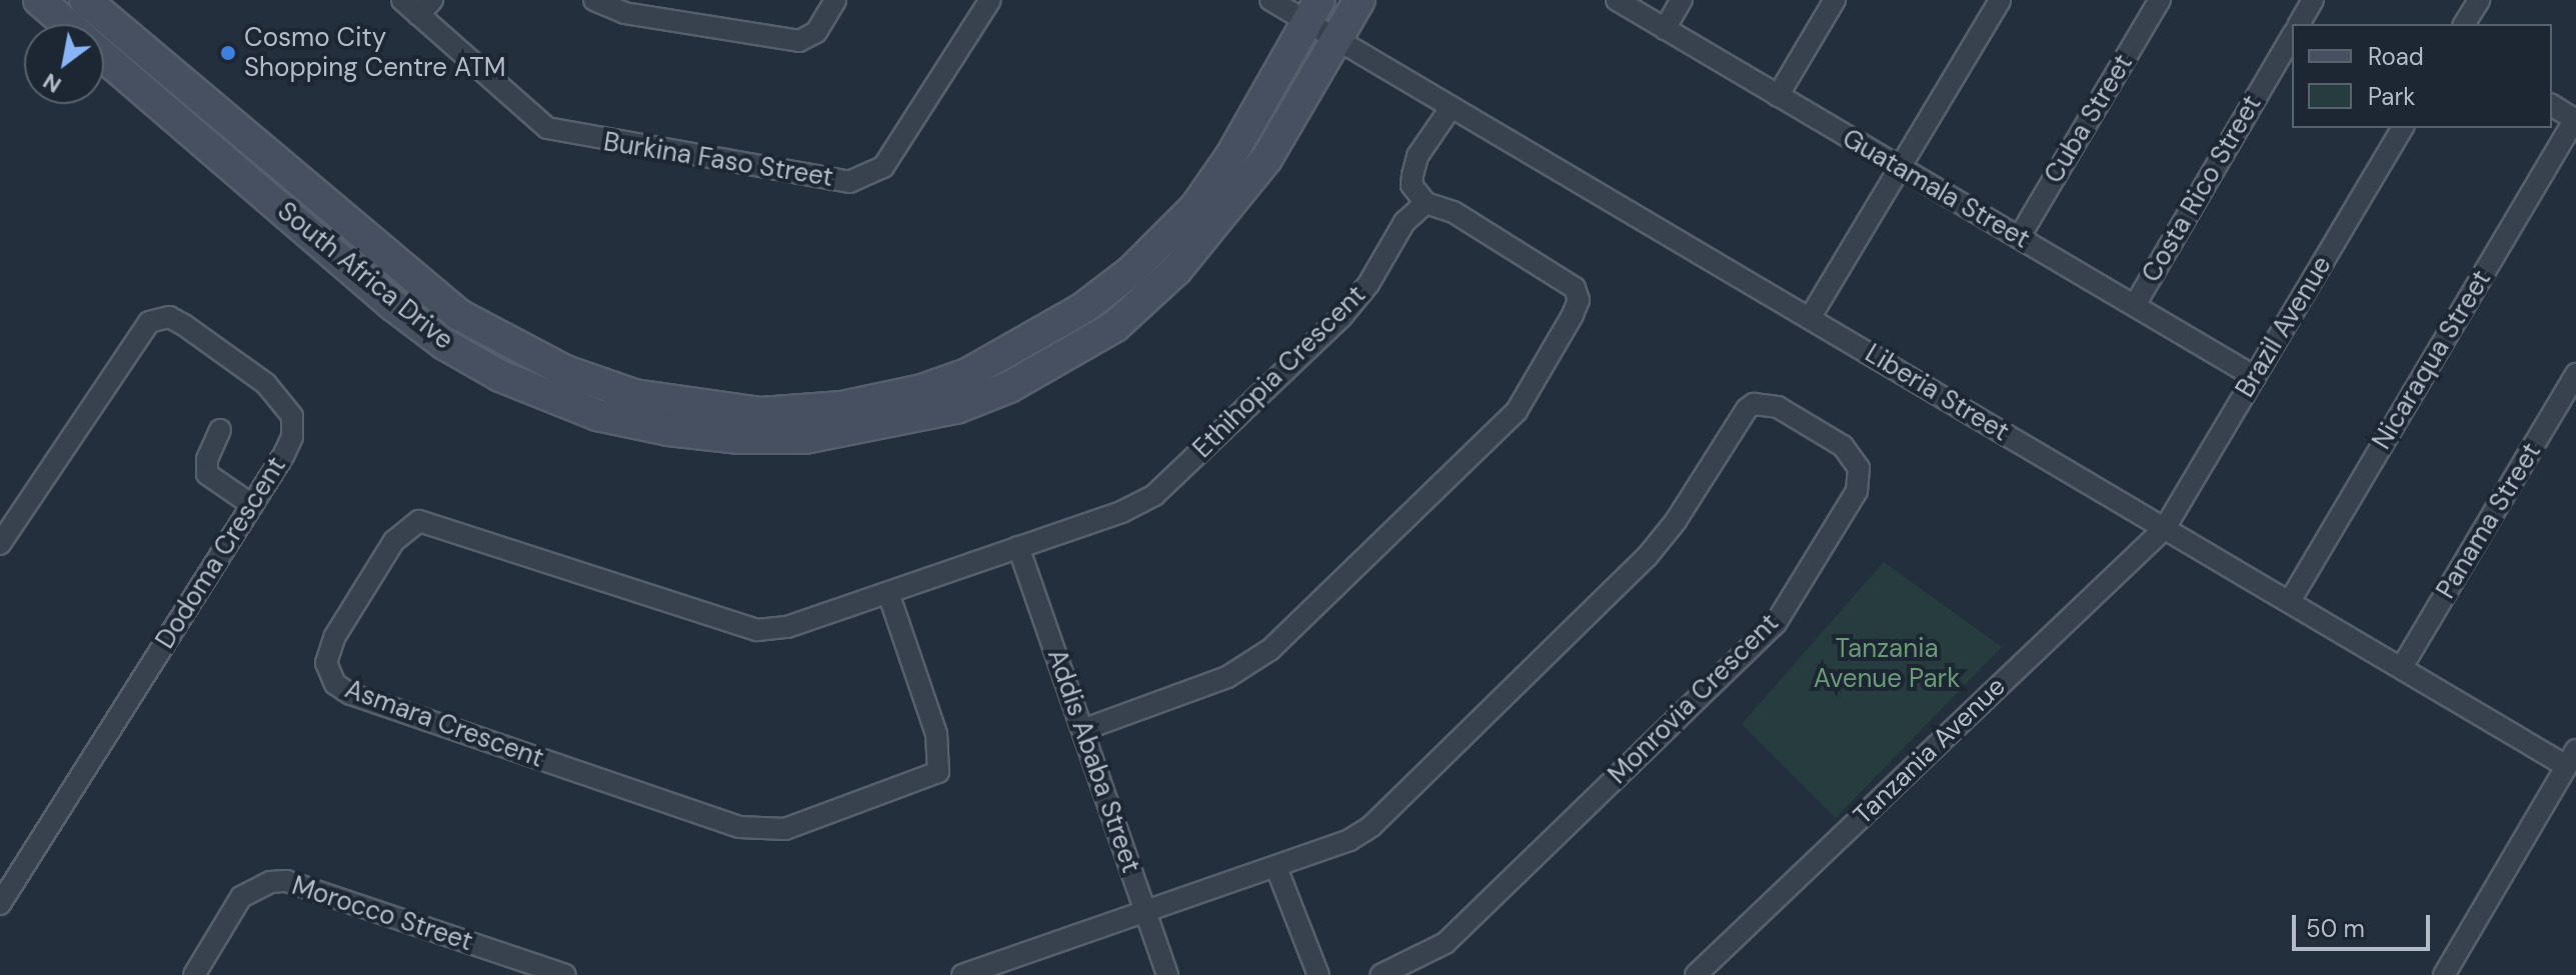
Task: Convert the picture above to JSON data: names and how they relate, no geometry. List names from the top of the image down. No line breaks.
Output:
{"streets":{"street":["Cuba Street","Burkina Faso Street","Guatamala Street","Costa Rico Street","South Africa Drive","Brazil Avenue","Nicaraqua Street","Ethihopia Crescent","Liberia Street","Panama Street","Dodoma Crescent","Monrovia Crescent","Asmara Crescent","Tanzania Avenue","Addis Ababa Street","Morocco Street"]},"crossings":[["Cuba Street","Guatamala Street"],["Guatamala Street","Costa Rico Street"],["Guatamala Street","Brazil Avenue"],["South Africa Drive","Liberia Street"],["Brazil Avenue","Liberia Street"],["Brazil Avenue","Tanzania Avenue"],["Nicaraqua Street","Liberia Street"],["Ethihopia Crescent","Asmara Crescent"],["Ethihopia Crescent","Addis Ababa Street"],["Liberia Street","Panama Street"],["Liberia Street","Tanzania Avenue"]],"parks":["Tanzania Avenue Park"],"places":["Cosmo City Shopping Centre ATM"],"legend":["Road","Park"],"scale_bar":"50 m","north":"bottom left"}
